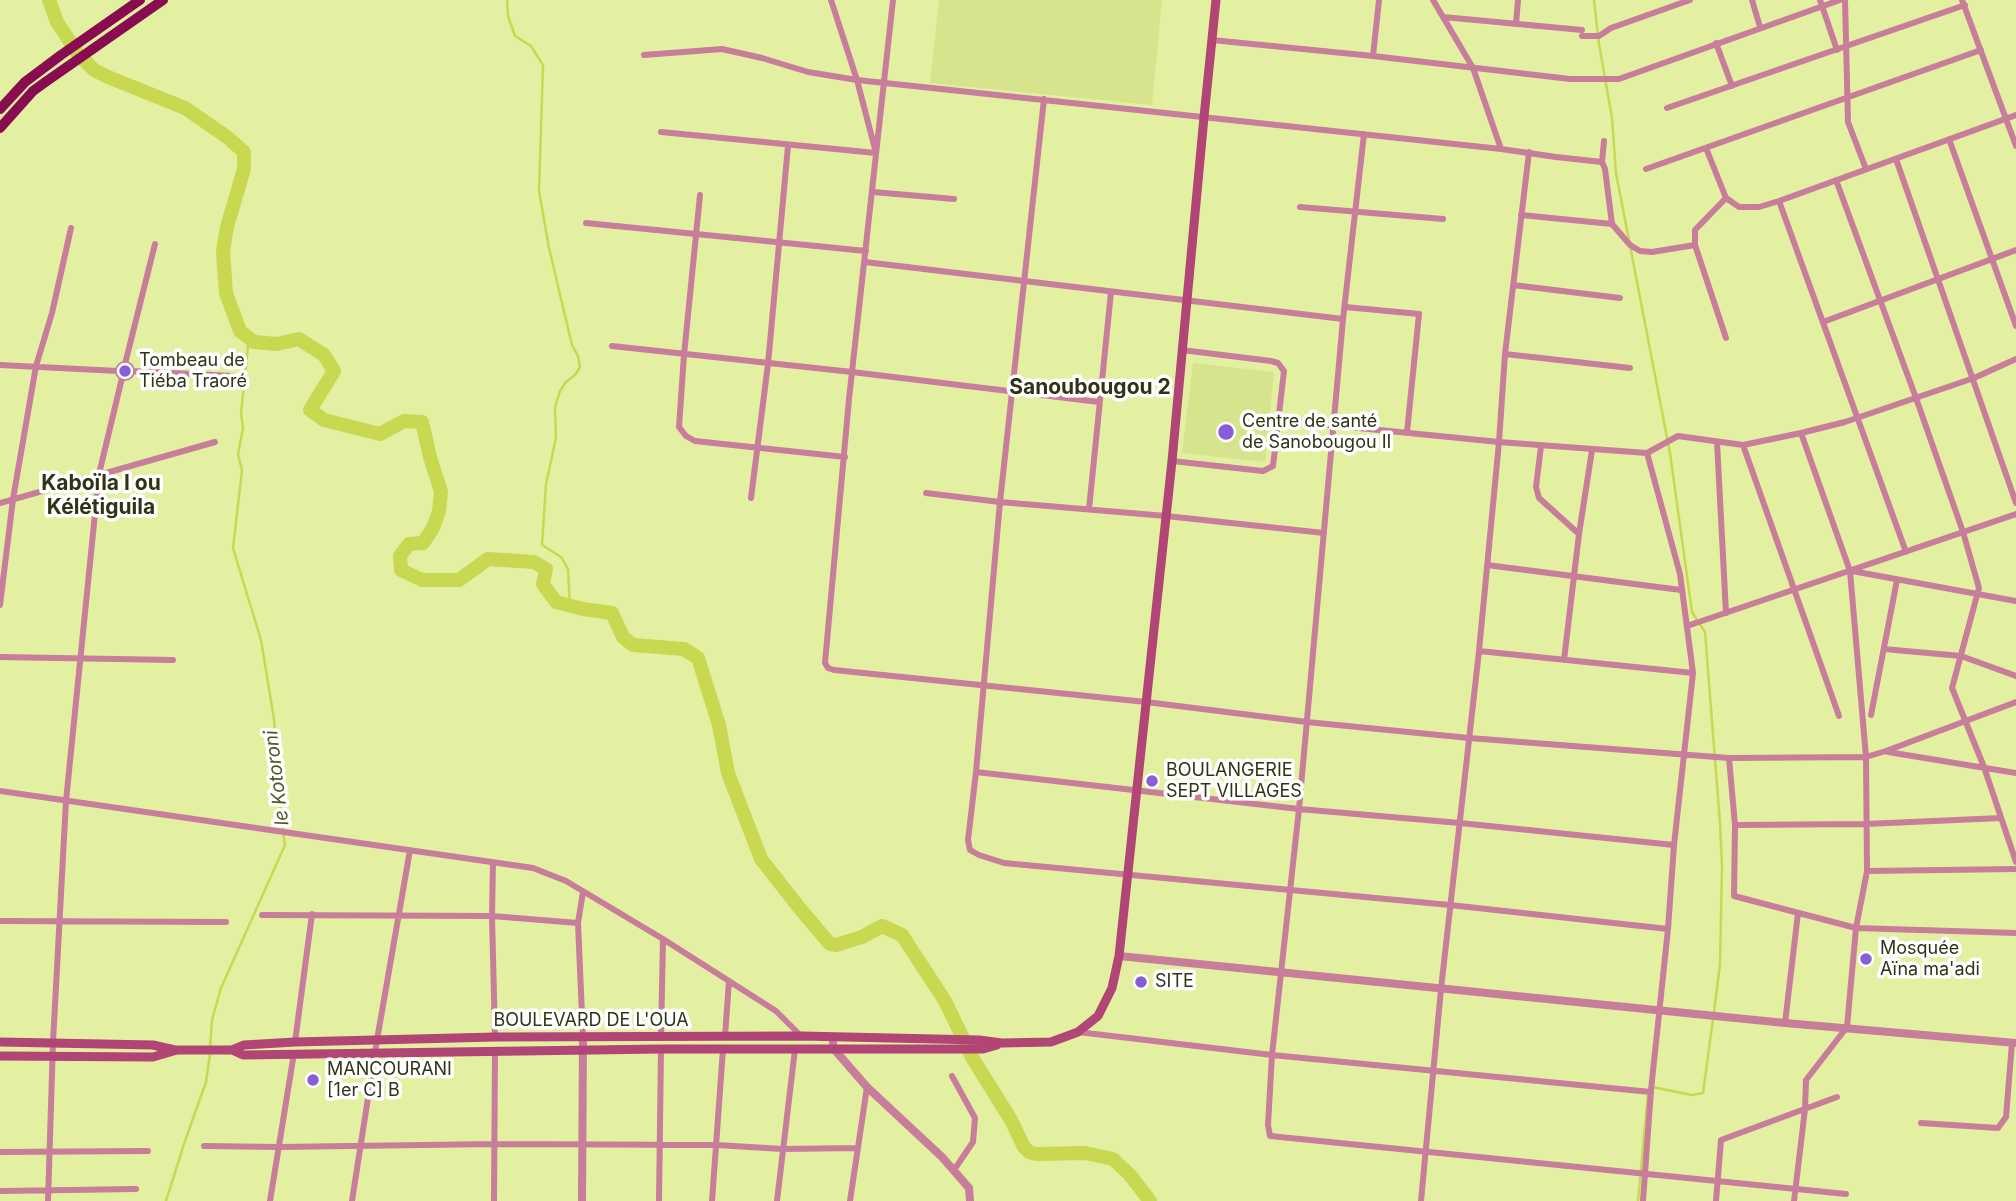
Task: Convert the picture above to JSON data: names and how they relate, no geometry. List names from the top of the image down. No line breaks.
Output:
{"streets":{"main road":["BOULEVARD DE L'OUA"]},"districts":["Sanoubougou 2","Kaboïla I ou Kélétiguila"],"water":["le Kotoroni"],"places":["Tombeau de Tiéba Traoré","Centre de santé de Sanobougou II","BOULANGERIE SEPT VILLAGES","Mosquée Aïna ma'adi","SITE","MANCOURANI [1er C] B"]}
